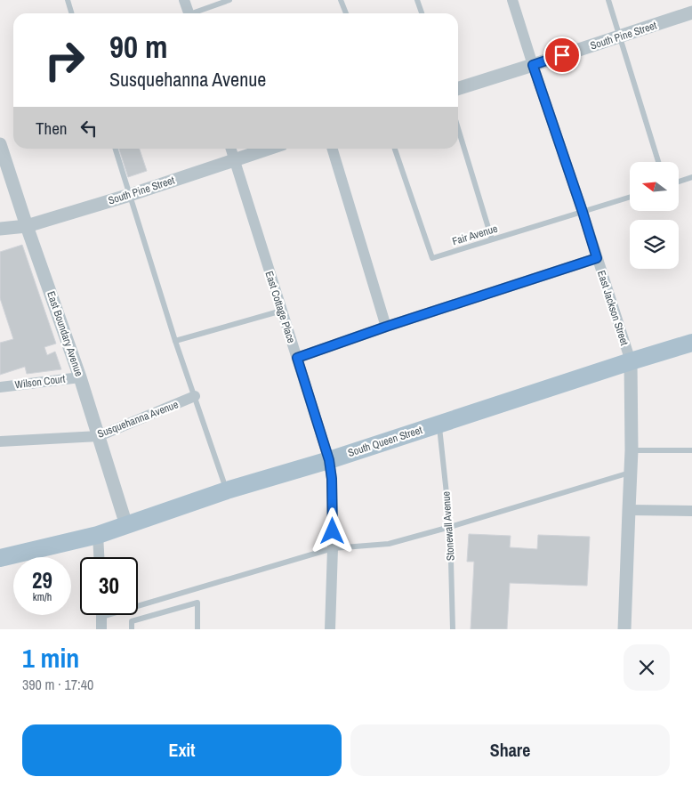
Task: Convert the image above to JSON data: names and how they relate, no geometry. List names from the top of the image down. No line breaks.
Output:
{"streets":{"main road":["South Queen Street"],"street":["South Pine Street","East Cottage Place","East Jackson Street","East Boundary Avenue","Wilson Court","Susquehanna Avenue"],"lane":["Fair Avenue","Stonewall Avenue"]},"crossings":[["South Pine Street","East Cottage Place"],["South Pine Street","East Jackson Street"],["South Pine Street","East Boundary Avenue"],["Fair Avenue","East Jackson Street"],["East Cottage Place","South Queen Street"],["East Jackson Street","South Queen Street"],["East Boundary Avenue","Wilson Court"],["East Boundary Avenue","Susquehanna Avenue"],["East Boundary Avenue","South Queen Street"],["South Queen Street","Stonewall Avenue"]],"north":"left","page":{"turn":["90 m","Susquehanna Avenue"],"then":"Then","speed":"29 km/h","limit":"30","heading":["1 min","390 m · 17:40"],"buttons":["Exit","Share"]}}
